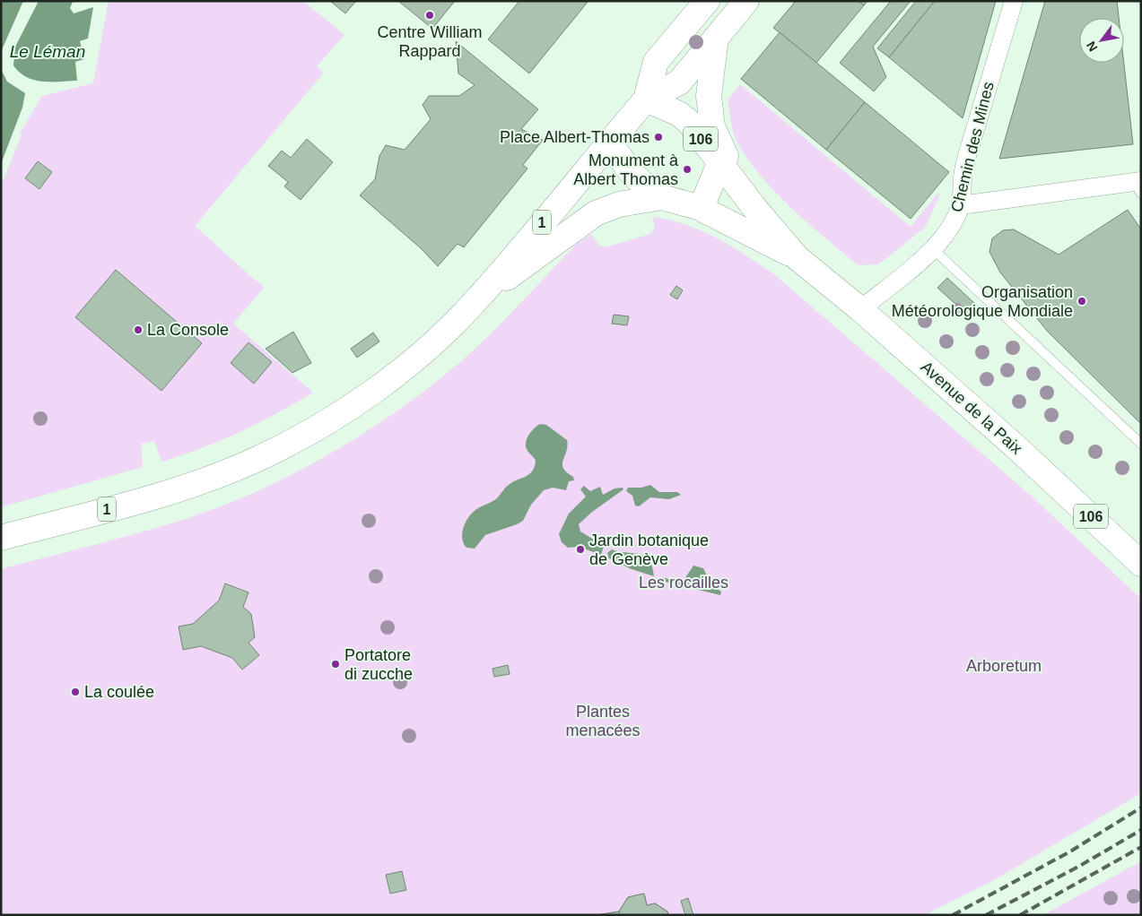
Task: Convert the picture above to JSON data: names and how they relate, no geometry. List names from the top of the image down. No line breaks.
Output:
{"streets":{"main road":["106","1","Avenue de la Paix"],"street":["Chemin des Mines"]},"crossings":[["Chemin des Mines","Avenue de la Paix"],["1","Avenue de la Paix"]],"water":["Le Léman"],"parks":["Les rocailles","Arboretum","Plantes menacées"],"places":["Centre William Rappard","Place Albert-Thomas","Monument à Albert Thomas","Organisation Météorologique Mondiale","La Console","Jardin botanique de Genève","Portatore di zucche","La coulée"],"north":"bottom left"}
